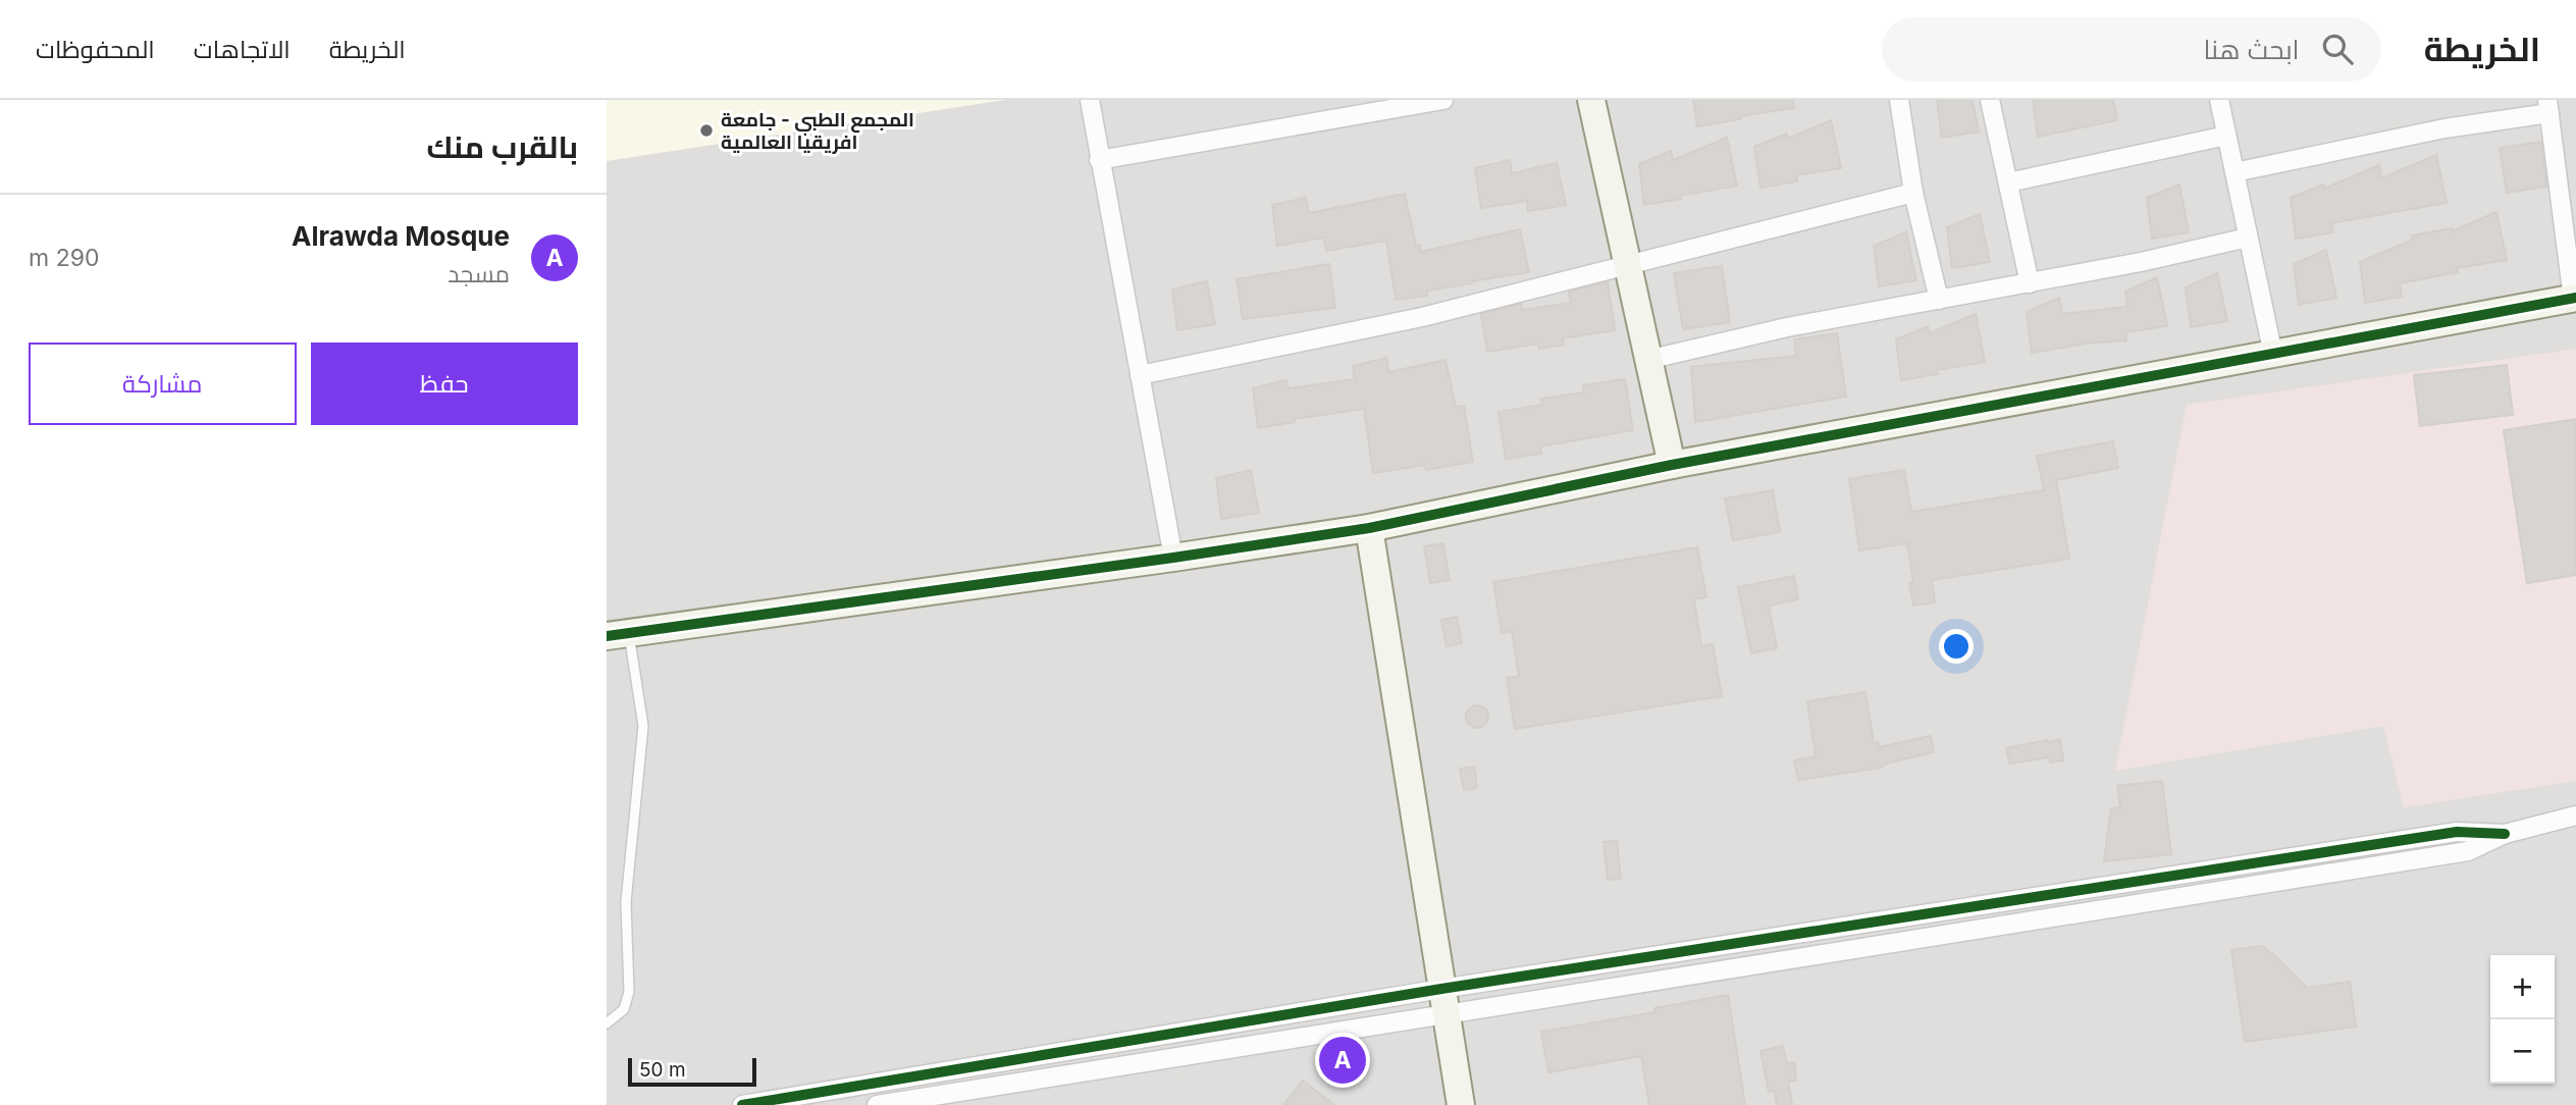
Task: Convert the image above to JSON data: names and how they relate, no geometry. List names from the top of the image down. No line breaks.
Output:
{"places":["المجمع الطبي - جامعة افريقيا العالمية"],"scale_bar":"50 m","page":{"header":"الخريطة","search":"ابحث هنا","nav":["الخريطة","الاتجاهات","المحفوظات"],"heading":"بالقرب منك","list":[{"mark":"A","name":"Alrawda Mosque","note":"مسجد","value":"290 m"}],"buttons":["حفظ","مشاركة"],"map_buttons":["+","−"],"pins":"A","scale":"50 m"}}
